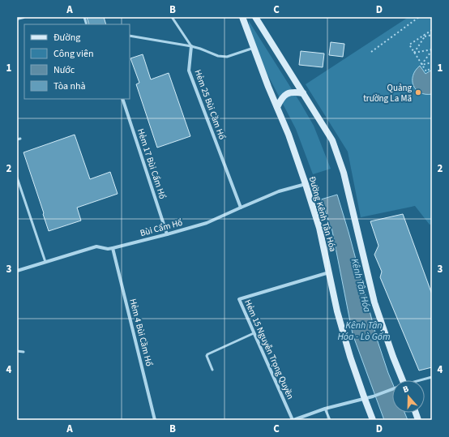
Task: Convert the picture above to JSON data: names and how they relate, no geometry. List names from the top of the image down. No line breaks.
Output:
{"streets":{"street":["Hẻm 25 Bùi Cầm Hổ","Hẻm 17 Bùi Cẩm Hổ","Đường Kênh Tân Hóa","Bùi Cẩm Hổ","Hẻm 4 Bùi Cầm Hổ","Hẻm 15 Nguyễn Trọng Quyền"]},"crossings":[["Hẻm 25 Bùi Cầm Hổ","Bùi Cẩm Hổ"],["Hẻm 17 Bùi Cẩm Hổ","Bùi Cẩm Hổ"],["Đường Kênh Tân Hóa","Bùi Cẩm Hổ"],["Đường Kênh Tân Hóa","Hẻm 15 Nguyễn Trọng Quyền"],["Bùi Cẩm Hổ","Hẻm 4 Bùi Cầm Hổ"]],"water":["Kênh Tân Hóa","Kênh Tân Hóa - Lò Gốm"],"places":["Quảng trường La Mã"],"legend":["Đường","Công viên","Nước","Tòa nhà"],"north":"top","grid":{"columns":["A","B","C","D"],"rows":["1","2","3","4"]}}
